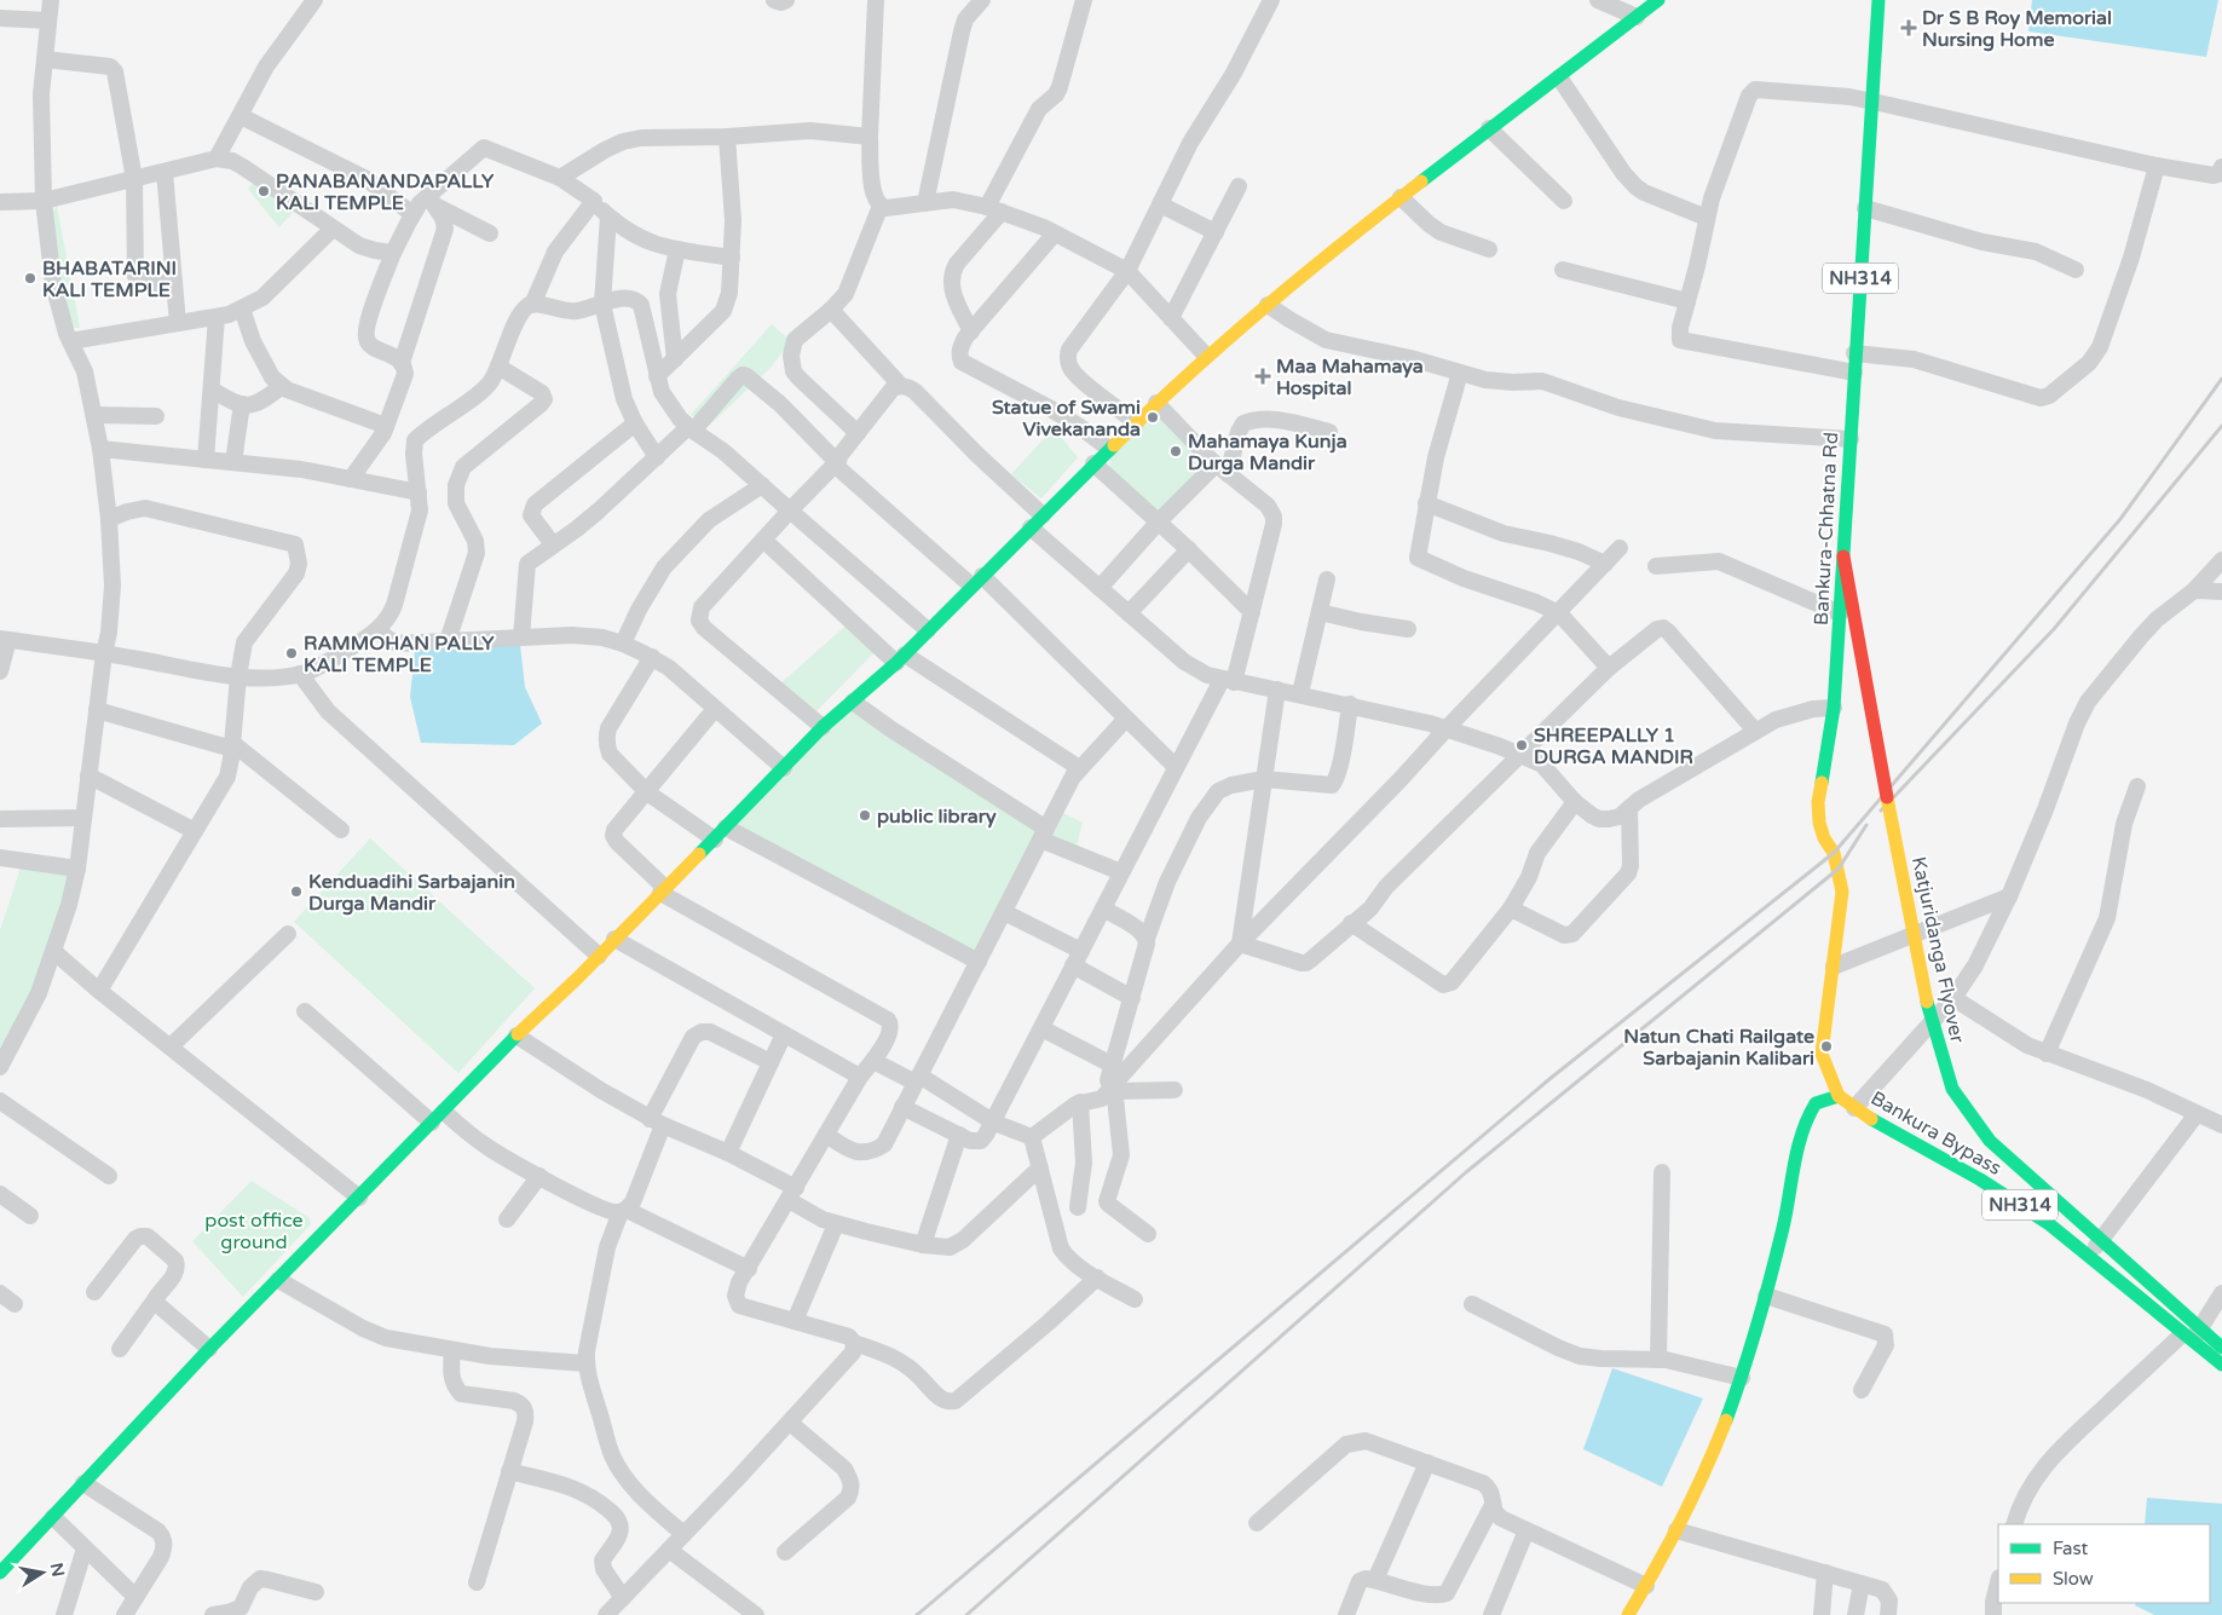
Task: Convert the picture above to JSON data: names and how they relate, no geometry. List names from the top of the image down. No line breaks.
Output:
{"streets":{"main road":["NH314","Bankura-Chhatna Rd","Katjuridanga Flyover","Bankura Bypass"]},"crossings":[["Bankura-Chhatna Rd","Katjuridanga Flyover"],["Bankura-Chhatna Rd","Bankura Bypass"]],"parks":["post office ground"],"places":{"health":["Dr S B Roy Memorial Nursing Home","Maa Mahamaya Hospital"],"other":["PANABANANDAPALLY KALI TEMPLE","BHABATARINI KALI TEMPLE","Statue of Swami Vivekananda","Mahamaya Kunja Durga Mandir","RAMMOHAN PALLY KALI TEMPLE","SHREEPALLY 1 DURGA MANDIR","public library","Kenduadihi Sarbajanin Durga Mandir","Natun Chati Railgate Sarbajanin Kalibari"]},"legend":["Fast","Slow"],"north":"right"}
